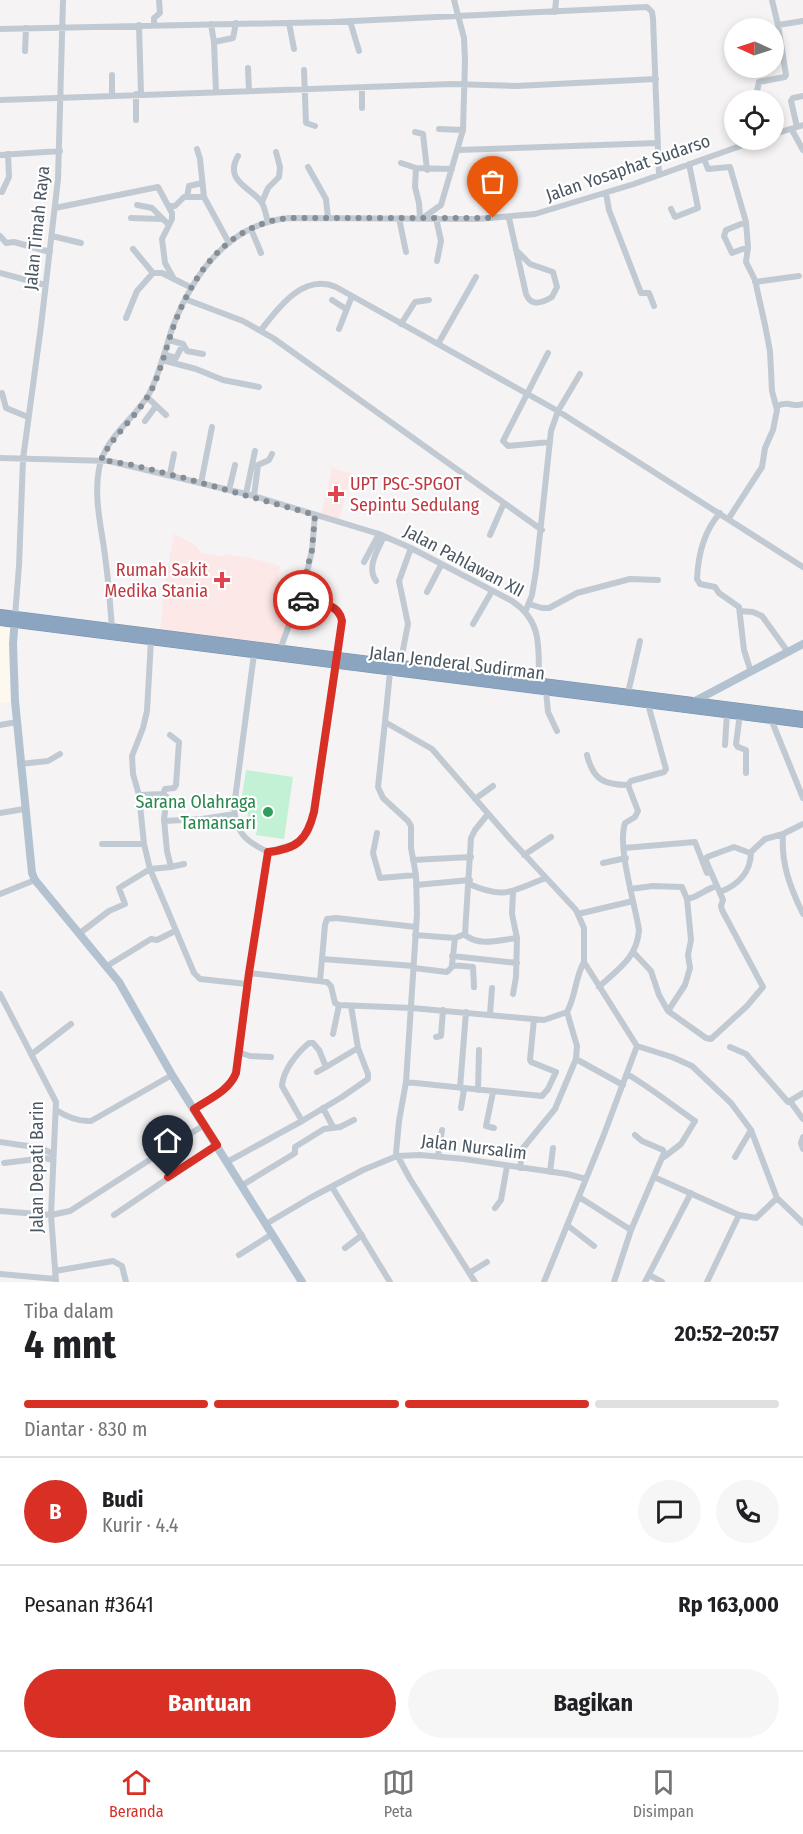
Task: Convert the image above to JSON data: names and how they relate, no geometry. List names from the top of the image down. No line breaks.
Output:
{"streets":{"highway":["Jalan Jenderal Sudirman"],"street":["Jalan Yosaphat Sudarso","Jalan Timah Raya","Jalan Pahlawan XII","Jalan Nursalim","Jalan Depati Barin"]},"crossings":[["Jalan Yosaphat Sudarso","Jalan Pahlawan XII"],["Jalan Timah Raya","Jalan Pahlawan XII"],["Jalan Timah Raya","Jalan Jenderal Sudirman"],["Jalan Pahlawan XII","Jalan Jenderal Sudirman"]],"places":{"health":["UPT PSC-SPGOT Sepintu Sedulang","Rumah Sakit Medika Stania"],"other":["Sarana Olahraga Tamansari"]},"north":"left","page":{"heading":["4 mnt","Tiba dalam","20:52–20:57"],"panel":["Budi","Kurir · 4.4","Pesanan #3641","Rp 163,000"],"bar":"Diantar · 830 m","round":"B","buttons":["Bantuan","Bagikan"],"tabs":["Beranda","Peta","Disimpan"]}}
